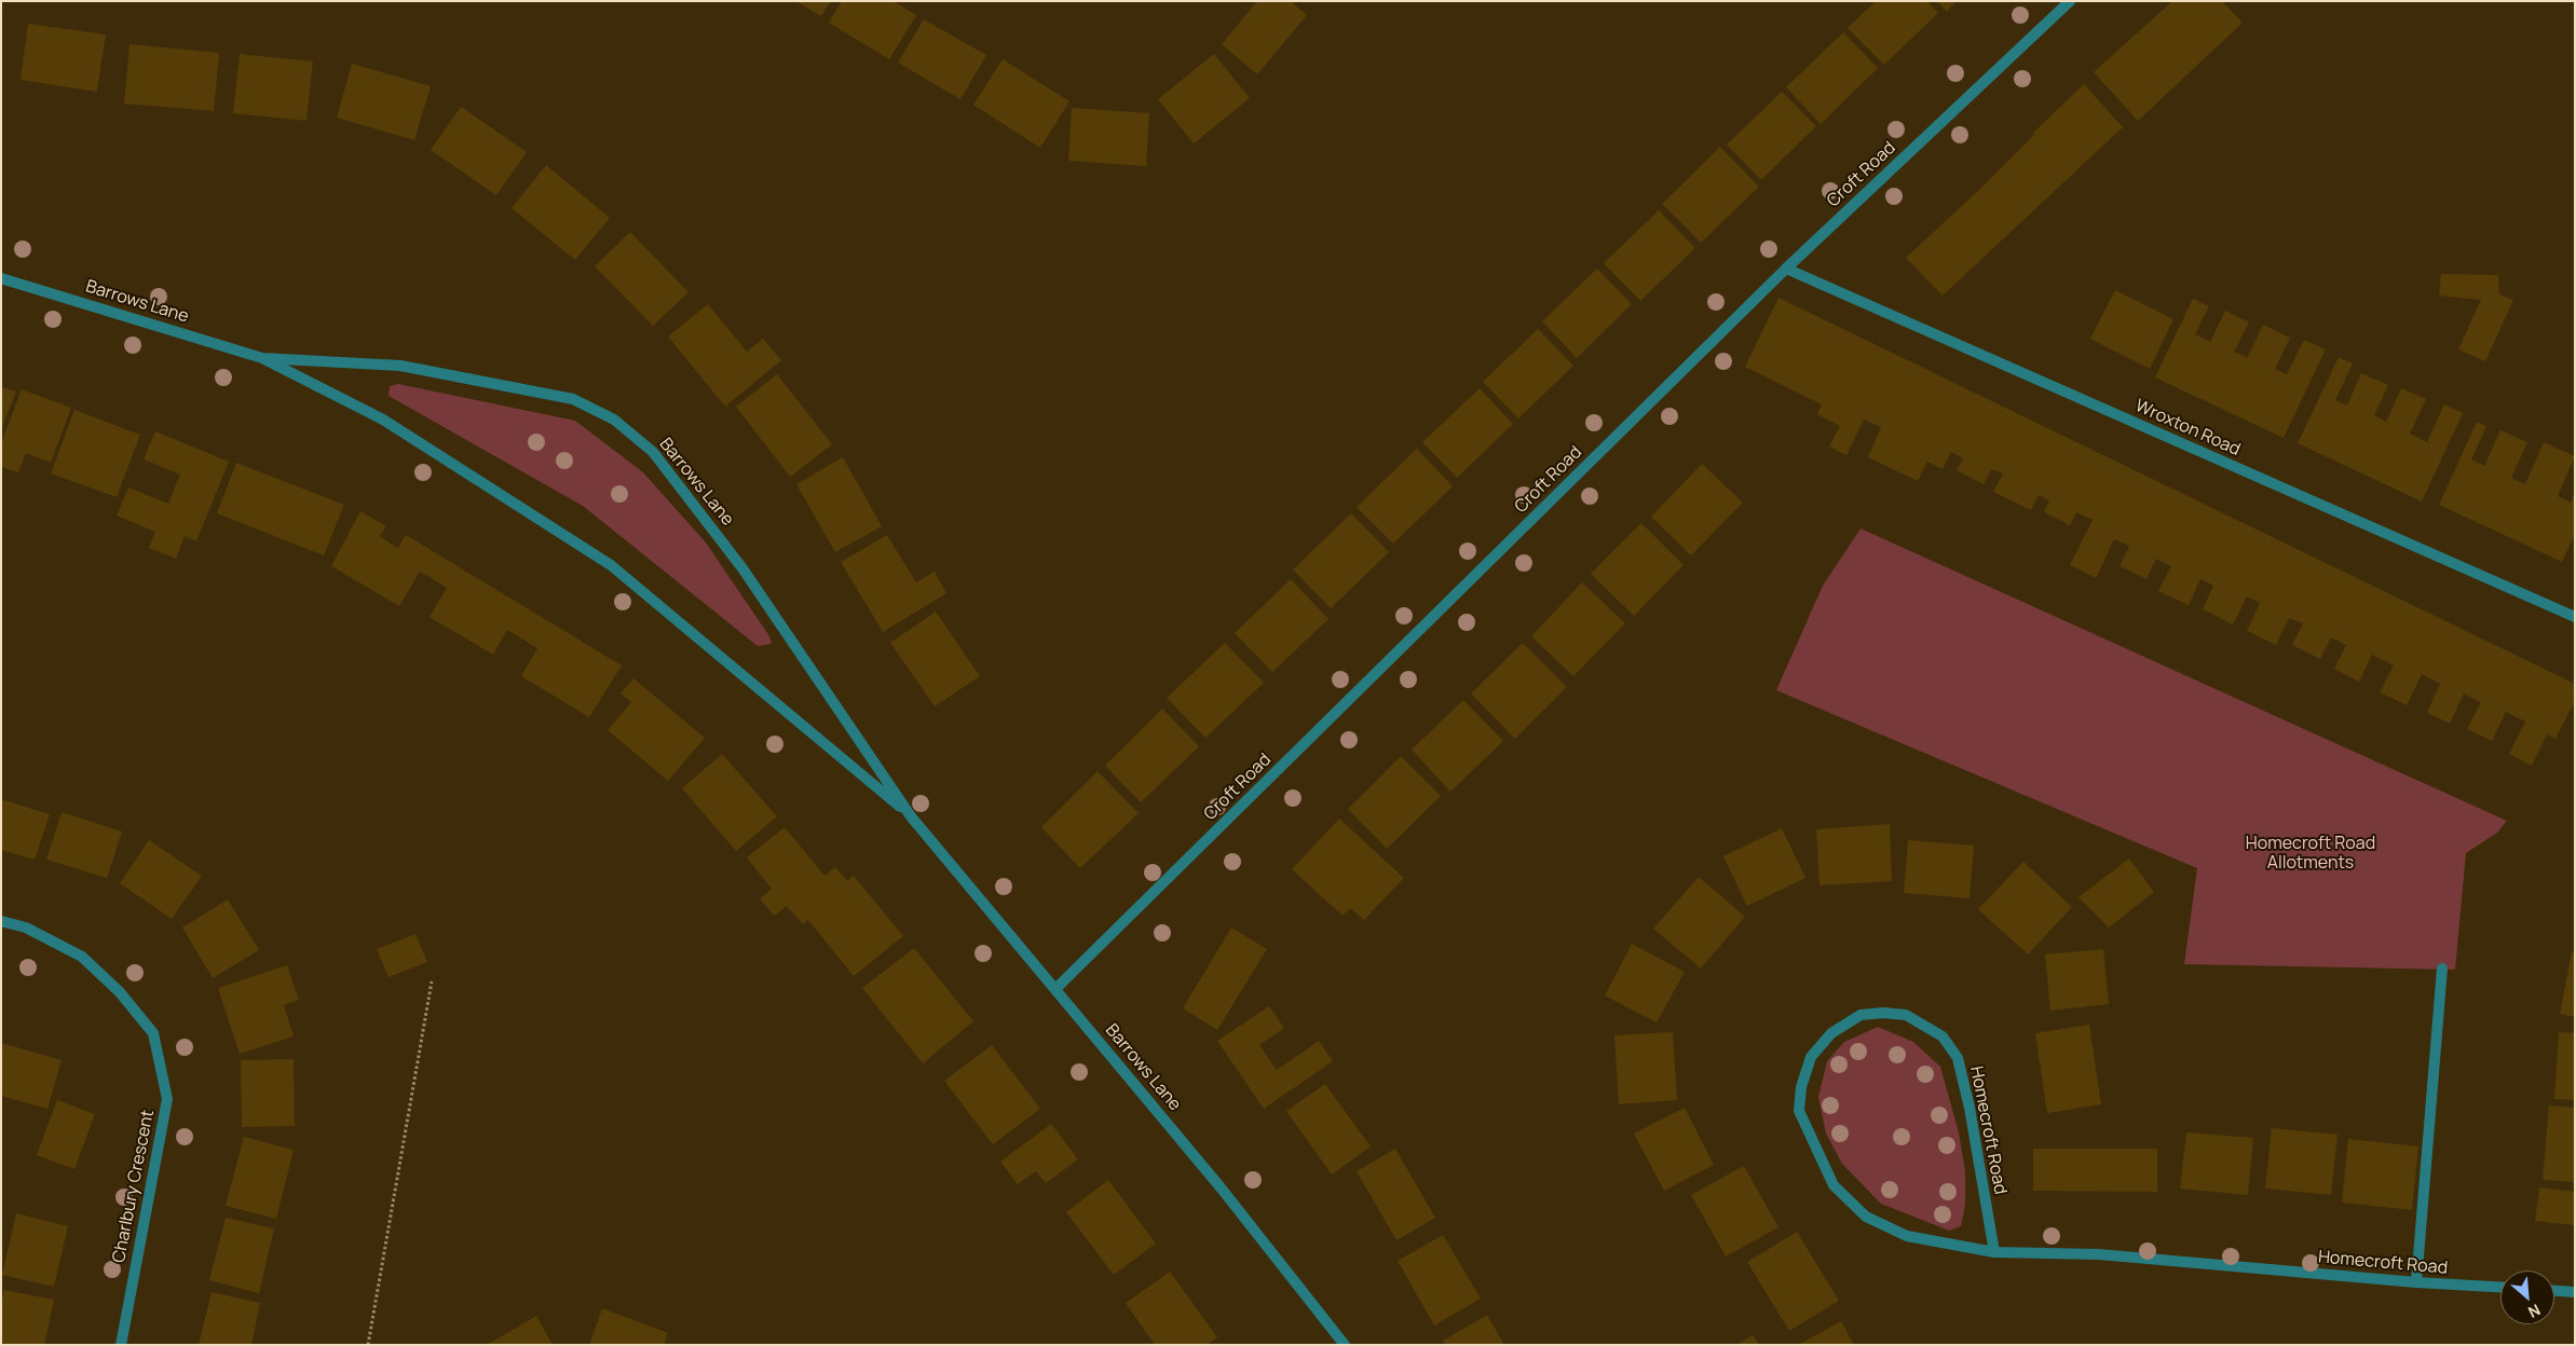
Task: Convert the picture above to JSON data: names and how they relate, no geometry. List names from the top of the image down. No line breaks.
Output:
{"streets":{"street":["Croft Road","Barrows Lane","Wroxton Road","Homecroft Road","Charlbury Crescent"]},"crossings":[["Croft Road","Barrows Lane"],["Croft Road","Wroxton Road"]],"parks":["Homecroft Road Allotments"],"north":"bottom right"}
